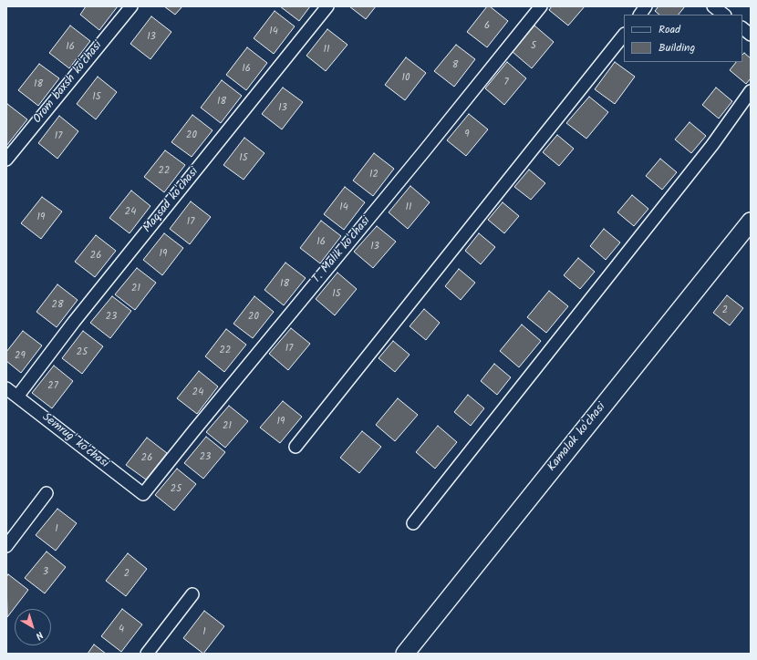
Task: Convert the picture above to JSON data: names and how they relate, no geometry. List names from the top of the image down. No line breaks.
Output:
{"streets":{"main road":["Kamalak ko'chasi"],"street":["Orom baxsh ko'chasi","Maqsad ko'chasi","T. Malik ko'chasi","Semrug' ko'chasi"]},"crossings":[["Maqsad ko'chasi","Semrug' ko'chasi"],["T. Malik ko'chasi","Semrug' ko'chasi"]],"house_numbers":["6","14","13","5","16","11","8","16","10","7","18","15","18","13","9","20","17","15","22","12","14","11","24","19","17","16","13","19","26","18","21","15","28","2","23","20","17","22","25","29","27","24","19","21","23","26","25","1","3","2","4","1"],"legend":["Road","Building"],"north":"bottom right"}
